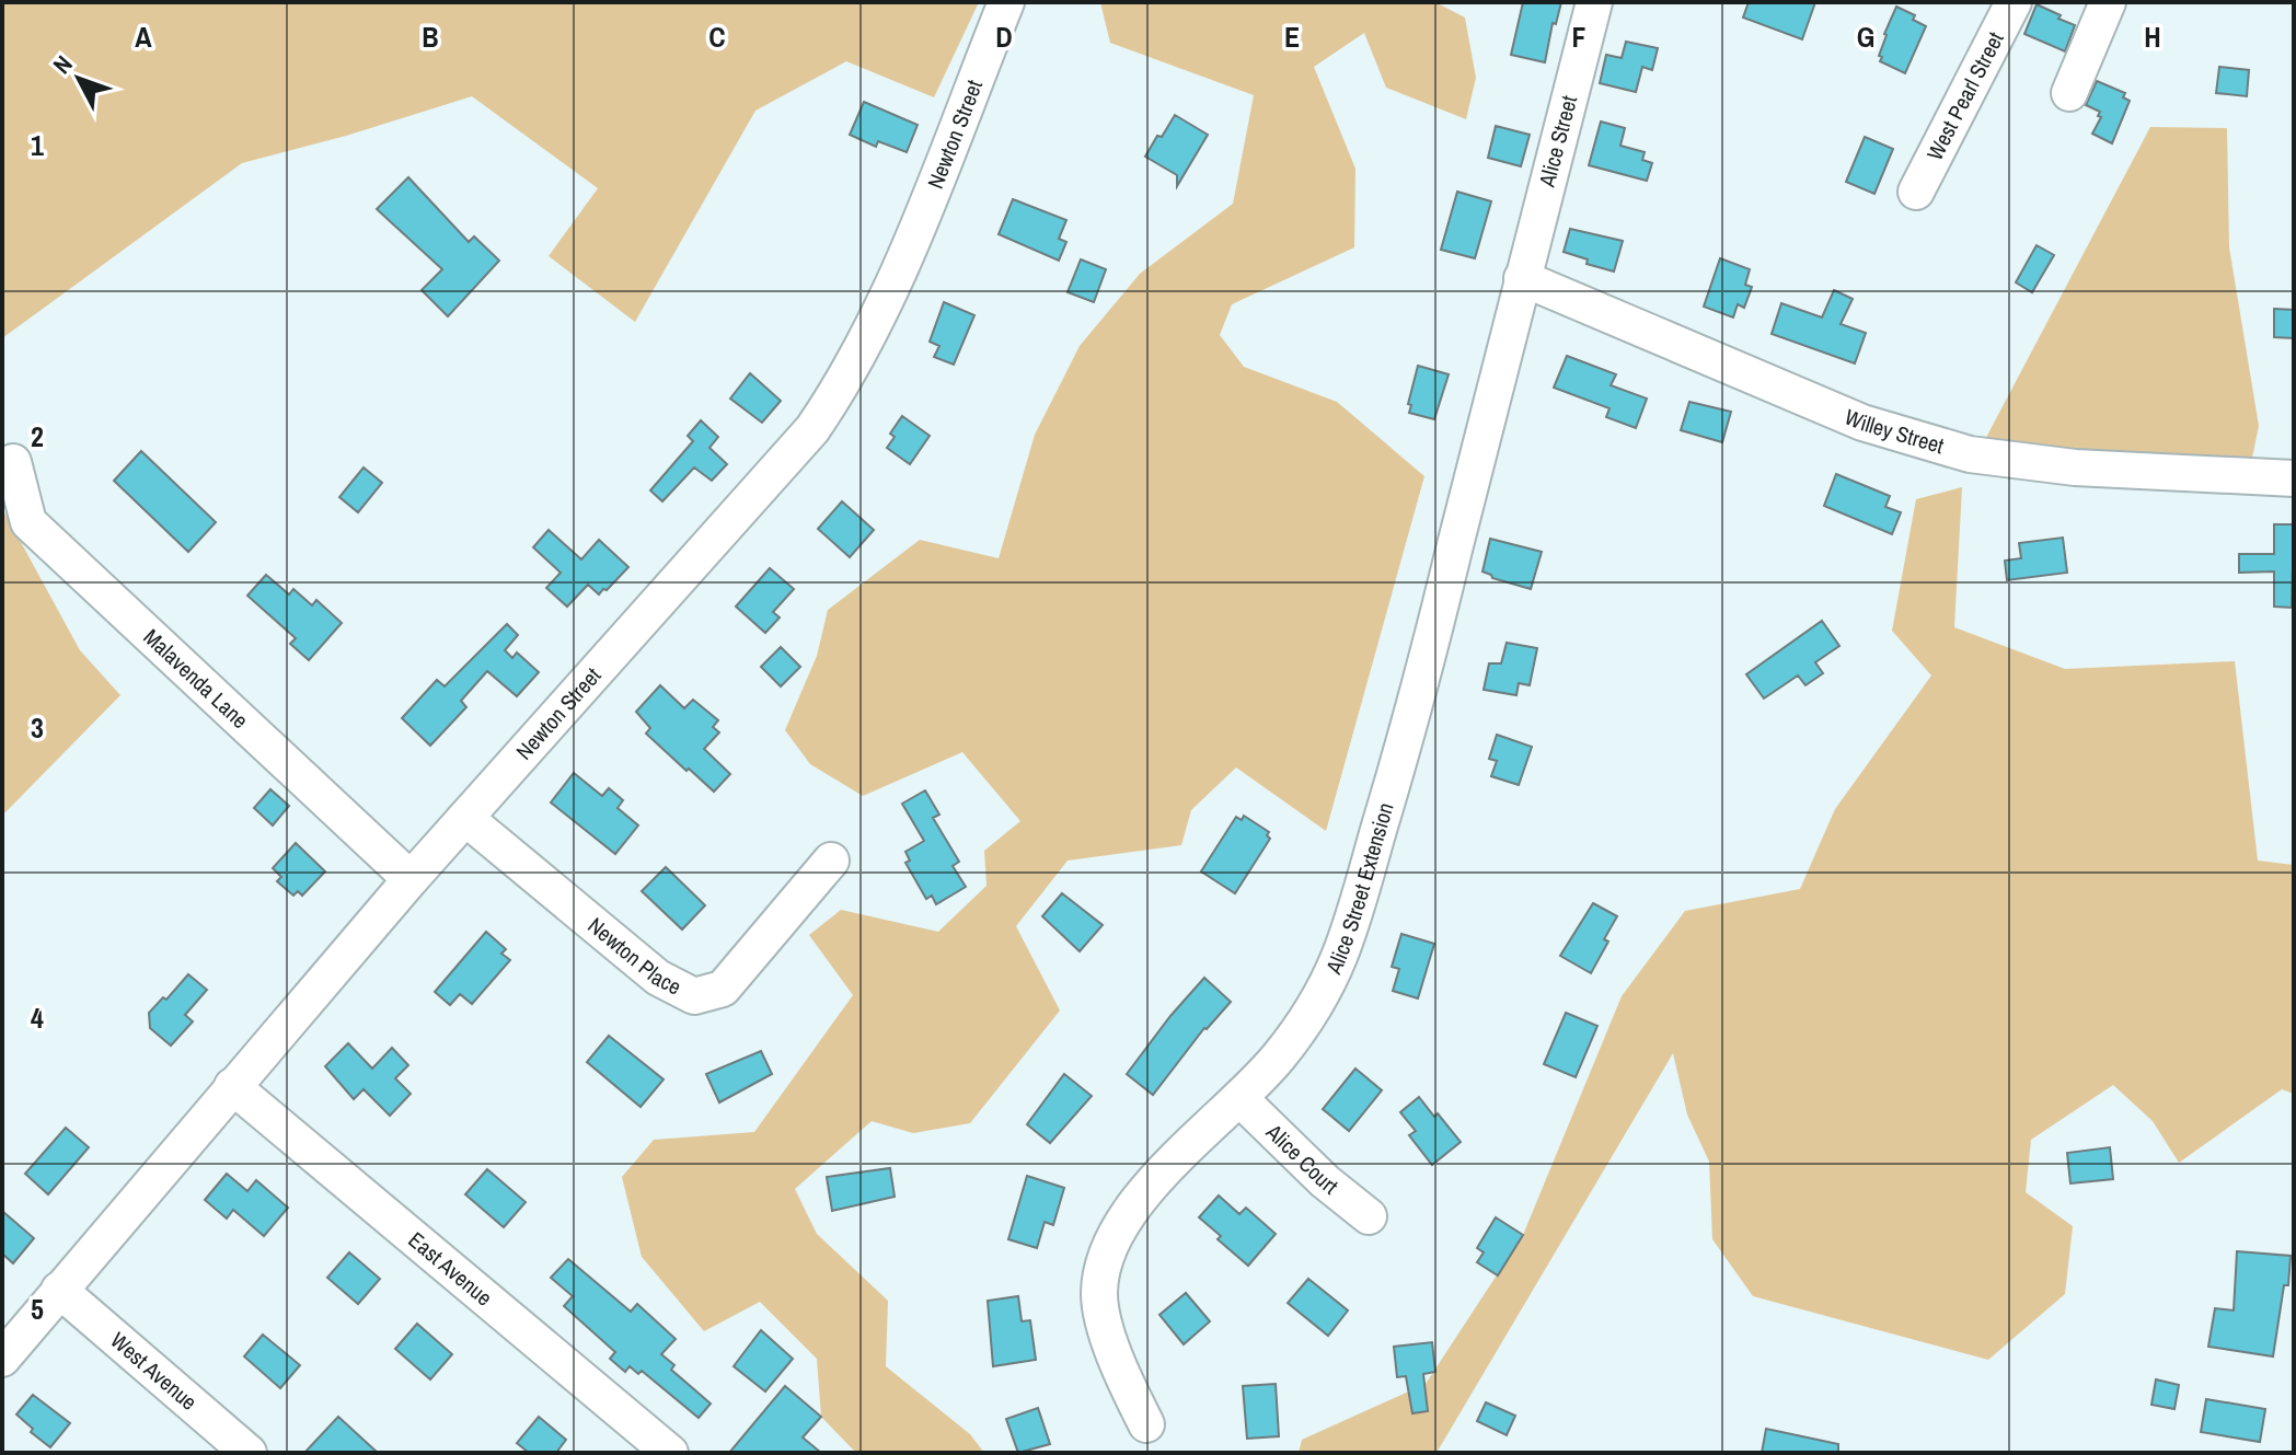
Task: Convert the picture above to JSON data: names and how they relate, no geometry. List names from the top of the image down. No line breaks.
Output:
{"streets":{"street":["West Pearl Street","Newton Street","Alice Street","Willey Street","Malavenda Lane","Alice Street Extension","Newton Place","Alice Court","East Avenue","West Avenue"]},"crossings":[["Newton Street","Malavenda Lane"],["Newton Street","Newton Place"],["Newton Street","East Avenue"],["Newton Street","West Avenue"],["Alice Street","Willey Street"],["Alice Street","Alice Street Extension"],["Willey Street","Alice Street Extension"],["Alice Street Extension","Alice Court"]],"north":"top left","grid":{"columns":["A","B","C","D","E","F","G","H"],"rows":["1","2","3","4","5"]}}
